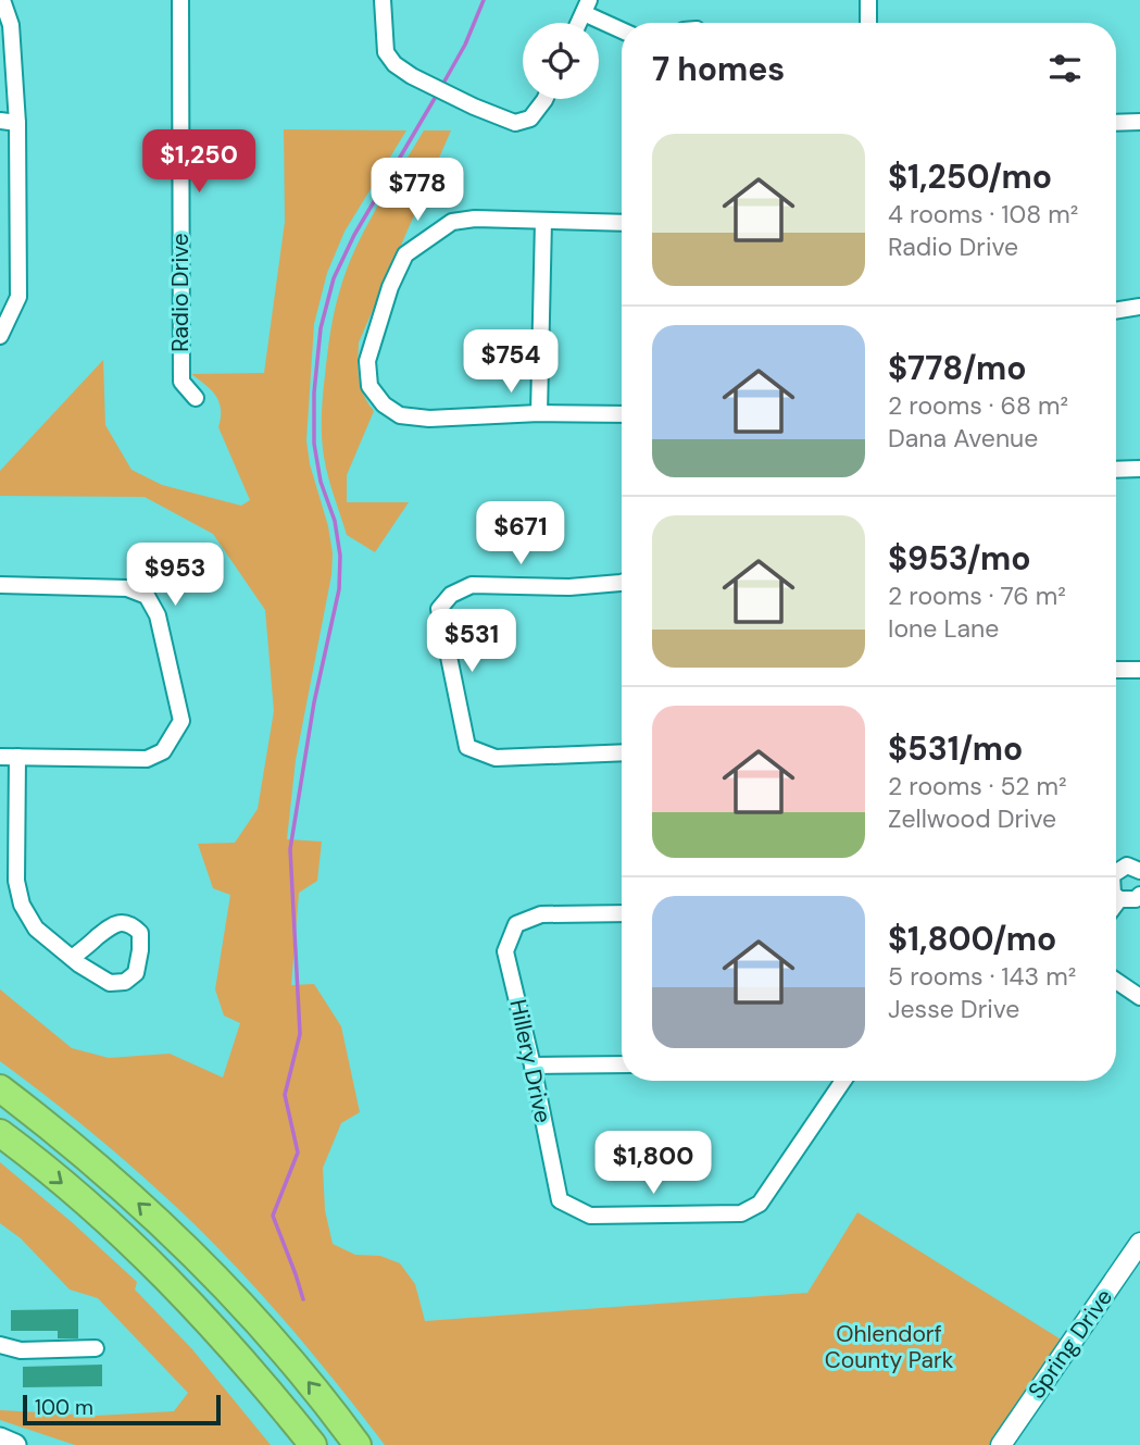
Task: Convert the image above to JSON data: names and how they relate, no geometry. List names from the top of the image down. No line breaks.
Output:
{"streets":{"street":["Radio Drive","Hillery Drive","Spring Drive"]},"parks":["Ohlendorf County Park"],"scale_bar":"100 m","page":{"heading":"7 homes","list":[{"name":"$1,250/mo","note":"4 rooms · 108 m² · Radio Drive"},{"name":"$778/mo","note":"2 rooms · 68 m² · Dana Avenue"},{"name":"$953/mo","note":"2 rooms · 76 m² · Ione Lane"},{"name":"$531/mo","note":"2 rooms · 52 m² · Zellwood Drive"},{"name":"$1,800/mo","note":"5 rooms · 143 m² · Jesse Drive"}],"price":["$1,250","$778","$754","$671","$953","$531","$1,800"],"scale":"100 m"}}
